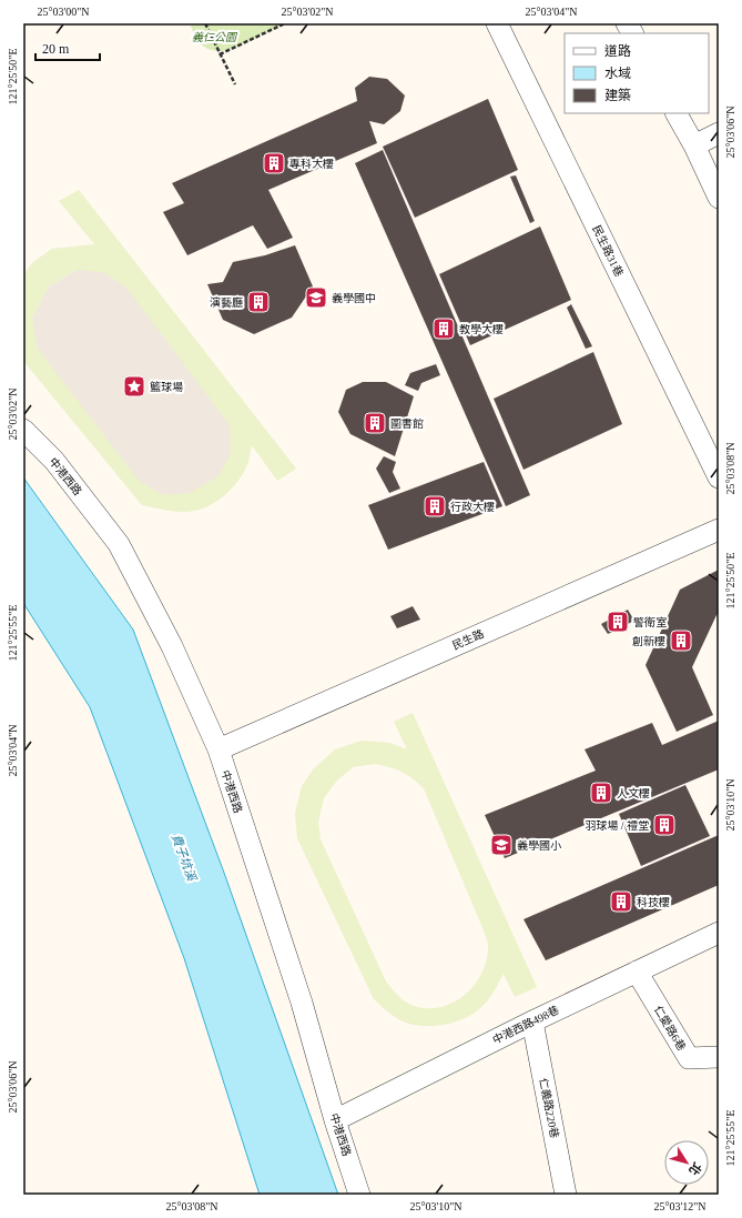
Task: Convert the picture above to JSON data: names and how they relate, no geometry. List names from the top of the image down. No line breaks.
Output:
{"streets":{"street":["民生路31巷","中港西路","民生路","中港西路498巷","仁愛路6巷","仁義路220巷"]},"crossings":[["中港西路","民生路"],["中港西路","中港西路498巷"],["中港西路498巷","仁愛路6巷"],["中港西路498巷","仁義路220巷"]],"water":["貴子坑溪"],"parks":["義仁公園"],"places":{"building":["專科大樓","演藝廳","教學大樓","圖書館","行政大樓","警衛室","創新樓","人文樓","羽球場 / 禮堂","科技樓"],"school or university":["義學國中","義學國小"],"place":["籃球場"]},"legend":["道路","水域","建築"],"scale_bar":"20 m","north":"bottom right","coordinates":["25°03'00\"N","25°03'02\"N","25°03'04\"N","121°25'50\"E","25°03'06\"N","25°03'08\"N","121°25'55\"E","25°03'10\"N","25°03'12\"N"]}
